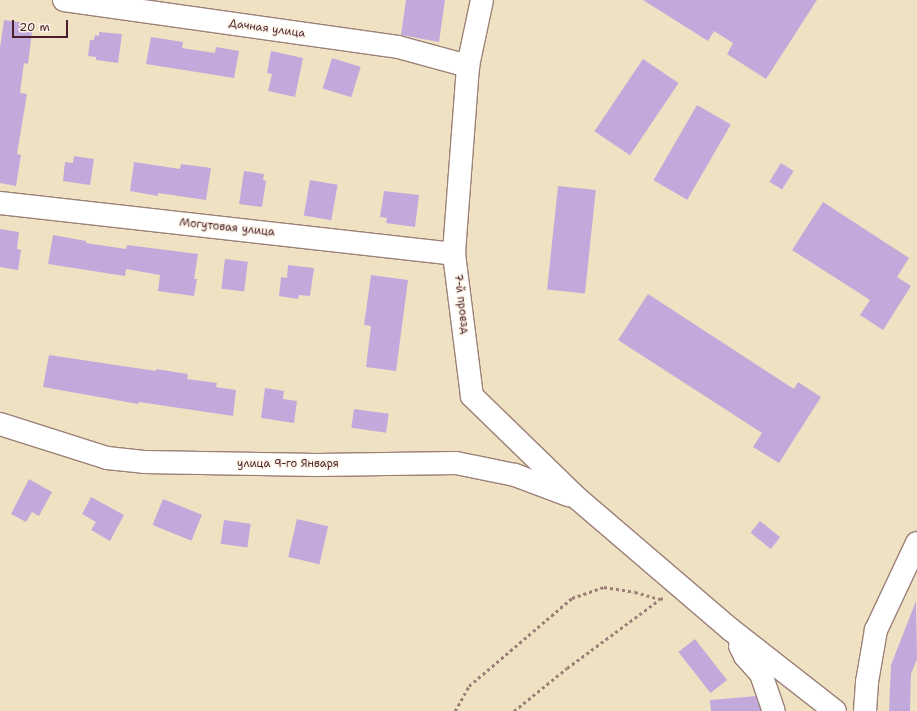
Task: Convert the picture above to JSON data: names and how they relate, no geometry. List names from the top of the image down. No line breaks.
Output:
{"streets":{"street":["Дачная улица","Могутовая улица","7-й проезд","улица 9-го Января"]},"crossings":[["Дачная улица","7-й проезд"],["Могутовая улица","7-й проезд"],["7-й проезд","улица 9-го Января"]],"scale_bar":"20 m"}
